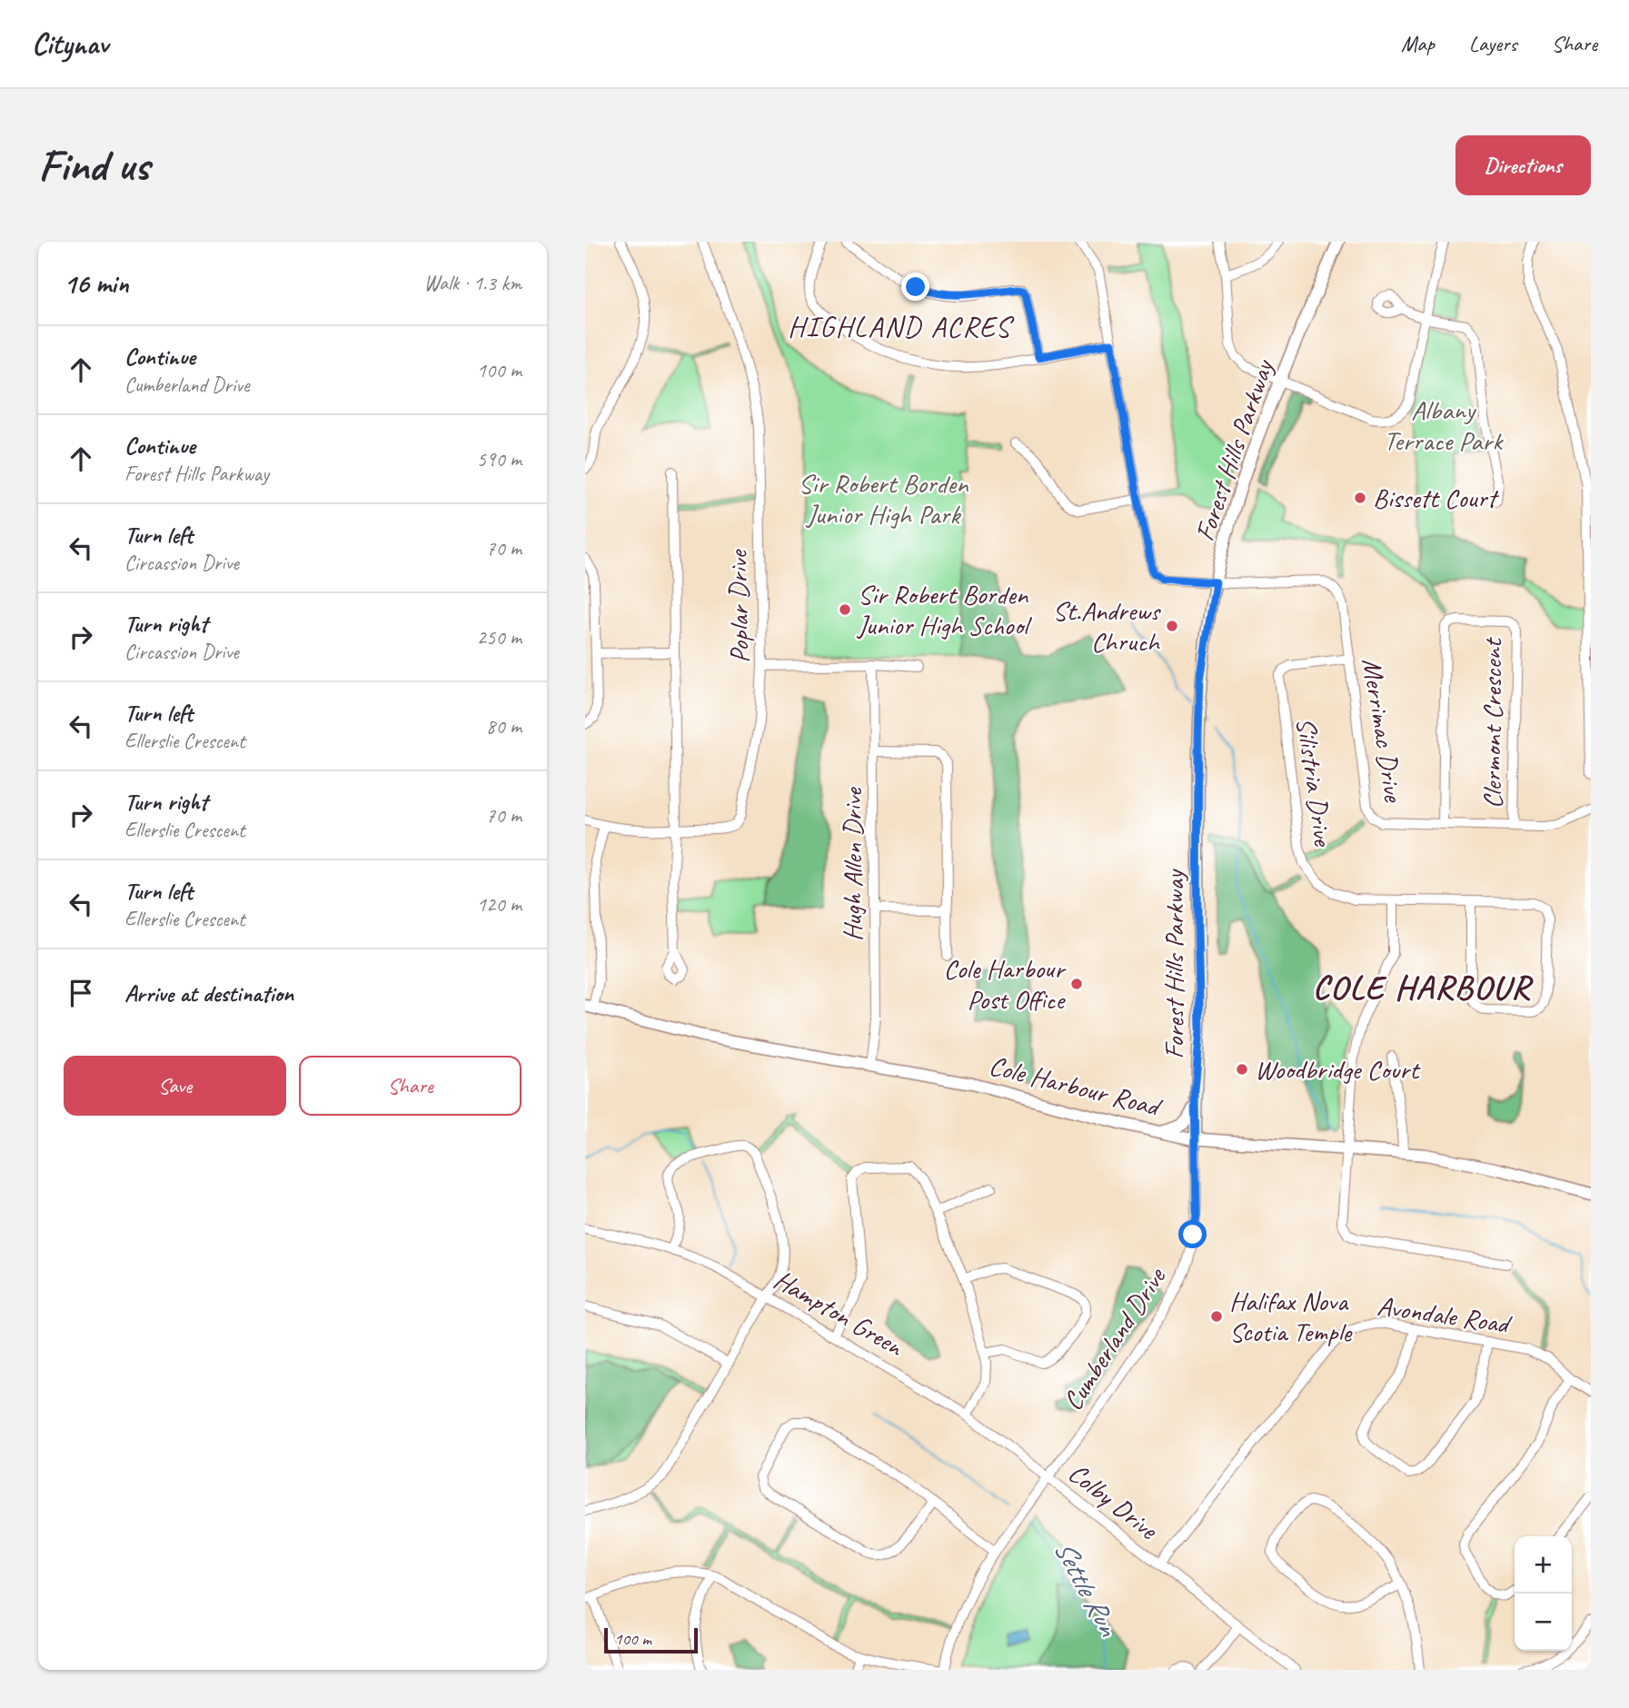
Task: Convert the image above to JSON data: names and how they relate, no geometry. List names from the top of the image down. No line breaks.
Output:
{"streets":{"main road":["Forest Hills Parkway","Cole Harbour Road"],"street":["Poplar Drive","Clermont Crescent","Merrimac Drive","Silistria Drive","Hugh Allen Drive","Hampton Green","Avondale Road","Cumberland Drive","Colby Drive"]},"crossings":[["Forest Hills Parkway","Merrimac Drive"],["Forest Hills Parkway","Cole Harbour Road"],["Forest Hills Parkway","Cumberland Drive"],["Clermont Crescent","Merrimac Drive"],["Merrimac Drive","Silistria Drive"],["Hugh Allen Drive","Cole Harbour Road"],["Cole Harbour Road","Cumberland Drive"],["Hampton Green","Cumberland Drive"],["Hampton Green","Colby Drive"],["Avondale Road","Colby Drive"],["Cumberland Drive","Colby Drive"]],"districts":["HIGHLAND ACRES","COLE HARBOUR"],"water":["Settle Run"],"parks":["Albany Terrace Park","Sir Robert Borden Junior High Park"],"places":["Bissett Court","Sir Robert Borden Junior High School","St.Andrews Chruch","Cole Harbour Post Office","Woodbridge Court","Halifax Nova Scotia Temple"],"scale_bar":"100 m","page":{"header":"Citynav","nav":["Map","Layers","Share"],"buttons":["Directions",["Save","Share"]],"title":"Find us","heading":["16 min","Walk · 1.3 km"],"list":[["Continue","Cumberland Drive","100 m"],["Continue","Forest Hills Parkway","590 m"],["Turn left","Circassion Drive","70 m"],["Turn right","Circassion Drive","250 m"],["Turn left","Ellerslie Crescent","80 m"],["Turn right","Ellerslie Crescent","70 m"],["Turn left","Ellerslie Crescent","120 m"],"Arrive at destination"],"map_buttons":["+","−"],"scale":"100 m"}}
